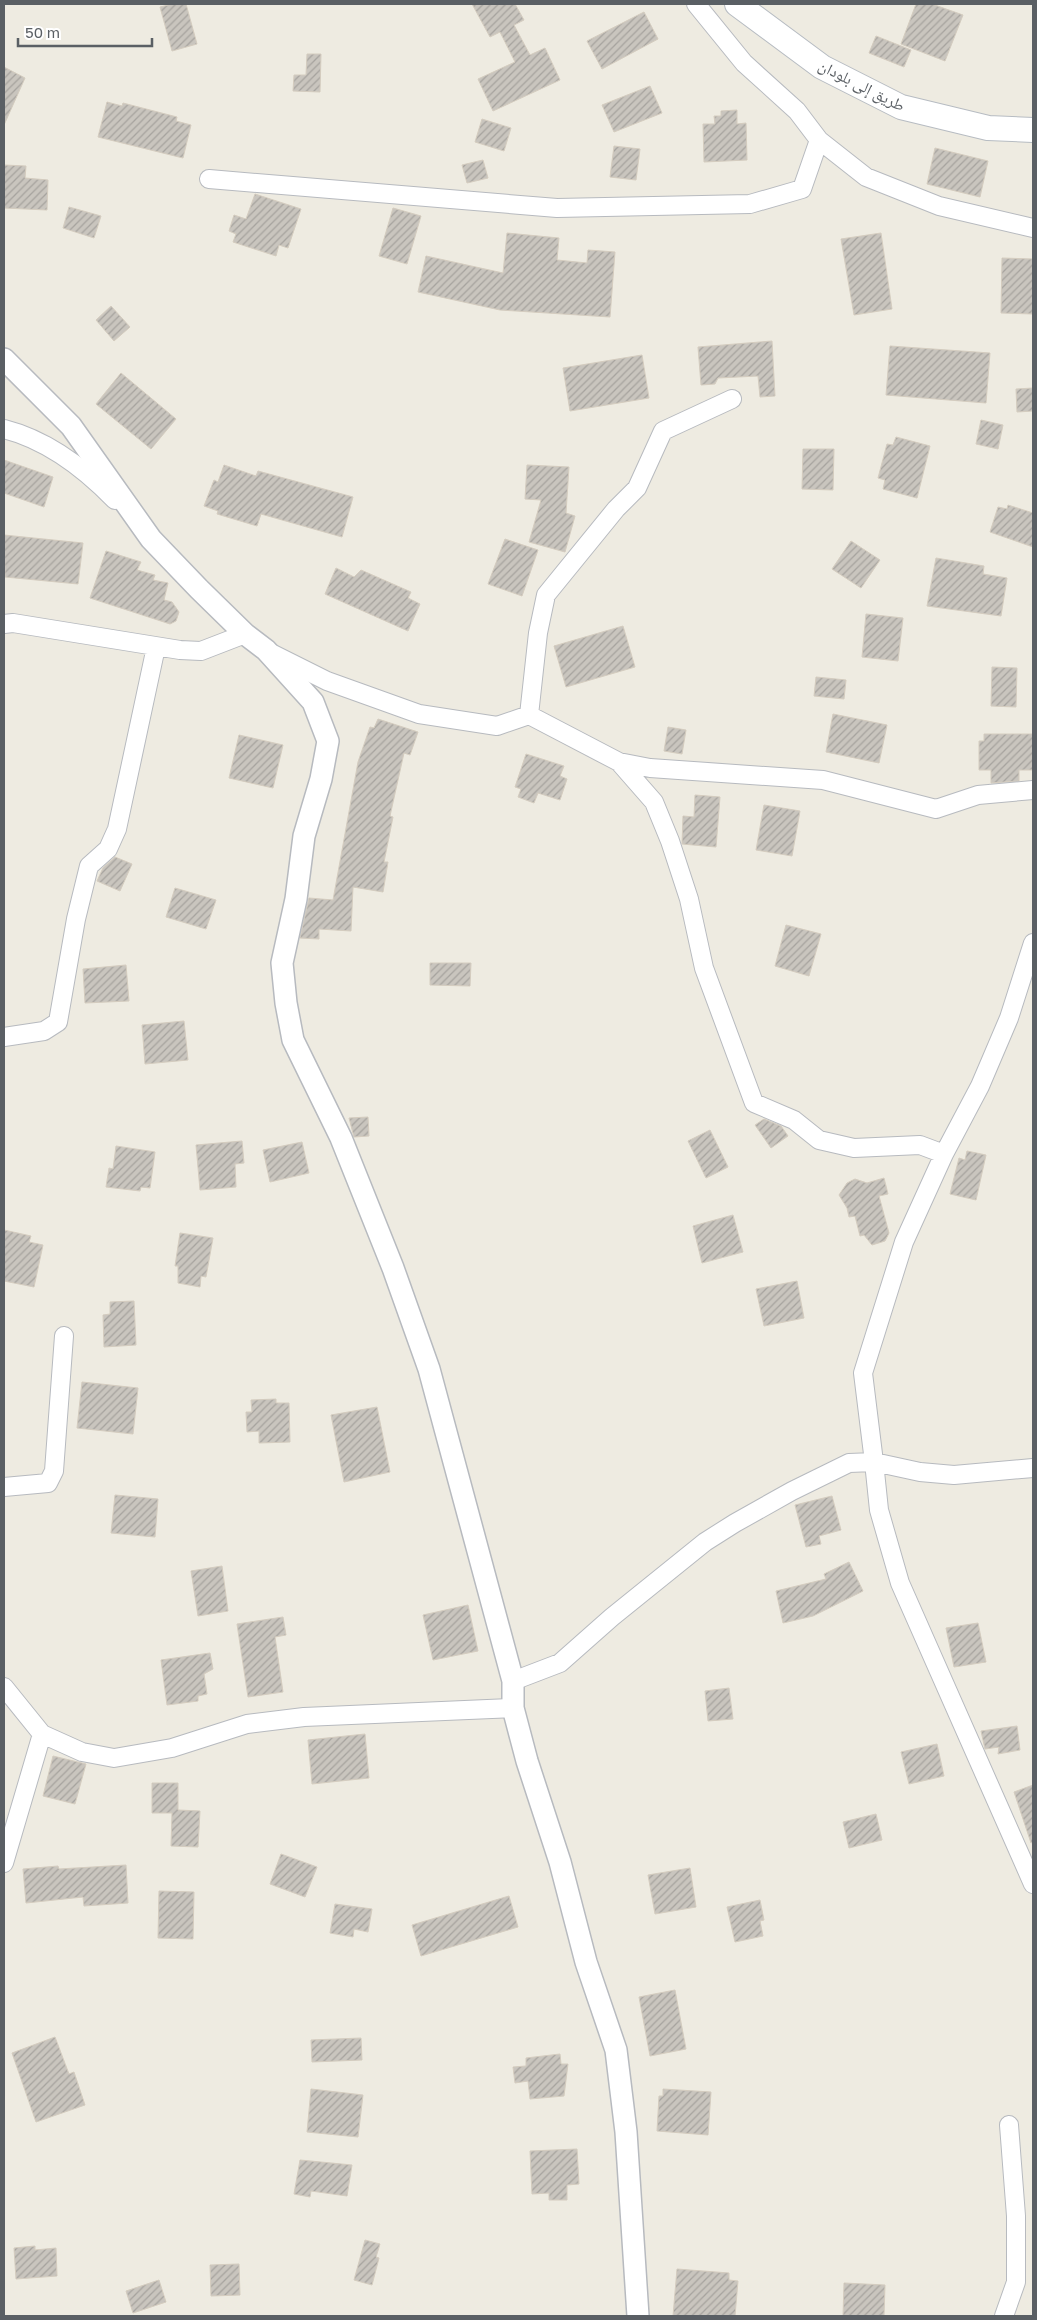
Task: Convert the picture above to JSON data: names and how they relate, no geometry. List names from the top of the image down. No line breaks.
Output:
{"streets":{"main road":["طريق إلى بلودان"]},"scale_bar":"50 m"}
